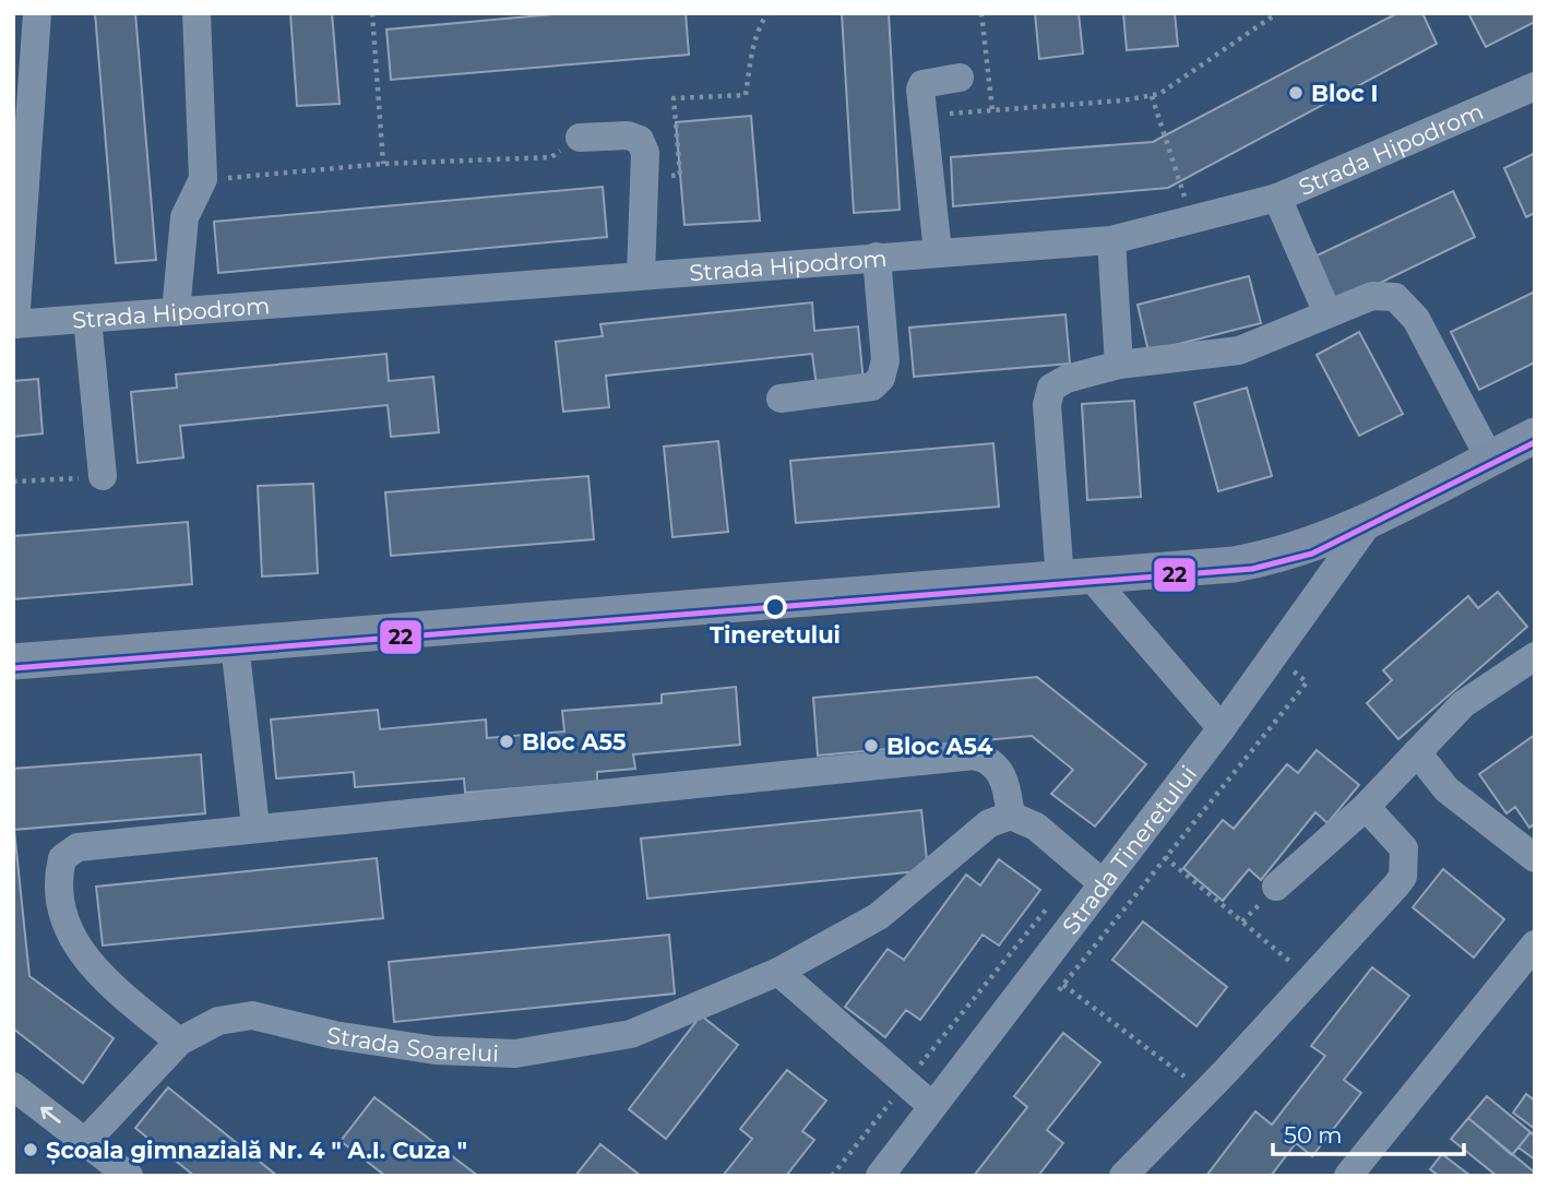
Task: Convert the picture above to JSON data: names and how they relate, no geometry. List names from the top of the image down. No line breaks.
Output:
{"streets":{"street":["Strada Hipodrom","Strada Tineretului","Strada Soarelui"]},"places":["Bloc I","Tineretului","Bloc A55","Bloc A54","Școala gimnazială Nr. 4 \" A.I. Cuza \""],"lines":["transit line 22"],"scale_bar":"50 m"}
